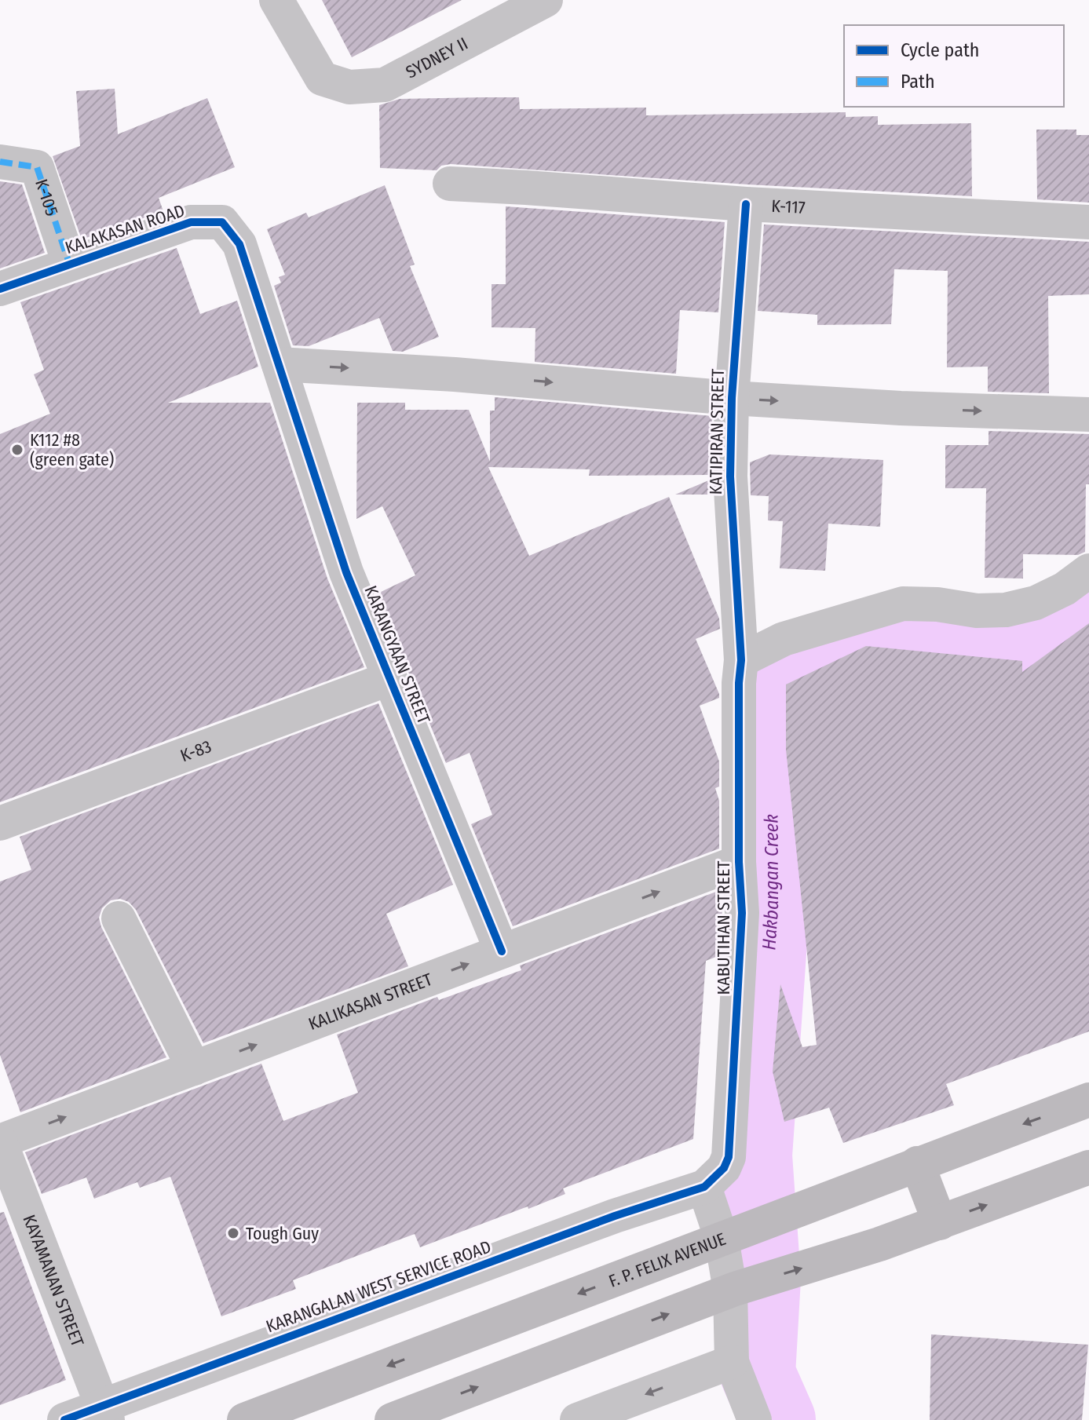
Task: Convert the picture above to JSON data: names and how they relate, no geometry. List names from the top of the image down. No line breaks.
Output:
{"streets":{"main road":["F. P. FELIX AVENUE"],"street":["SYDNEY II","K-105","K-117","KALAKASAN ROAD","KATIPIRAN STREET","KARANGYAAN STREET","K-83","KABUTIHAN STREET","KALIKASAN STREET","KAYAMANAN STREET","KARANGALAN WEST SERVICE ROAD"]},"crossings":[["K-105","KALAKASAN ROAD"],["K-117","KATIPIRAN STREET"],["KALAKASAN ROAD","KATIPIRAN STREET"],["KALAKASAN ROAD","KARANGYAAN STREET"],["KATIPIRAN STREET","KARANGYAAN STREET"],["KATIPIRAN STREET","KABUTIHAN STREET"],["KARANGYAAN STREET","K-83"],["KARANGYAAN STREET","KALIKASAN STREET"],["KABUTIHAN STREET","KALIKASAN STREET"],["KABUTIHAN STREET","KARANGALAN WEST SERVICE ROAD"],["KALIKASAN STREET","KAYAMANAN STREET"],["KAYAMANAN STREET","KARANGALAN WEST SERVICE ROAD"]],"one_way":["KALIKASAN STREET"],"water":["Hakbangan Creek"],"places":["K112 #8 (green gate)","Tough Guy"],"legend":["Cycle path","Path"]}
